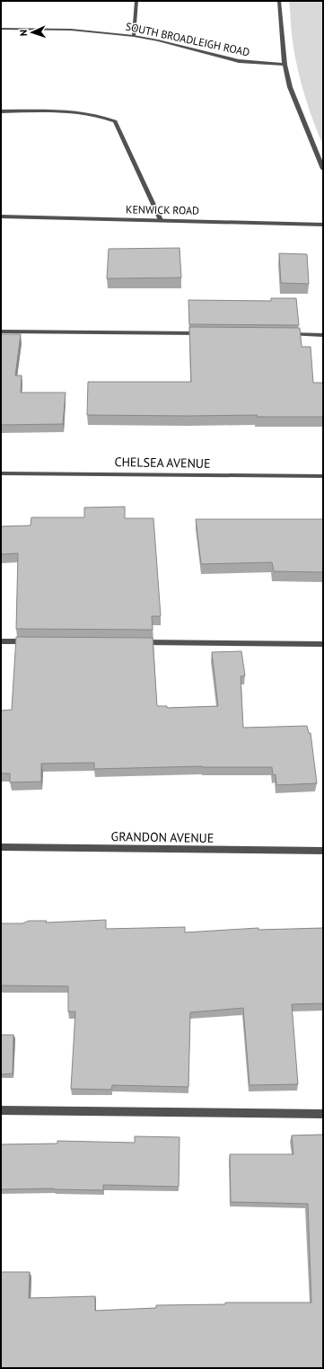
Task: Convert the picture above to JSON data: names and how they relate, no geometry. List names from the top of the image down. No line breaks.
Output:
{"streets":{"street":["SOUTH BROADLEIGH ROAD","KENWICK ROAD","CHELSEA AVENUE","GRANDON AVENUE"]},"north":"left"}
